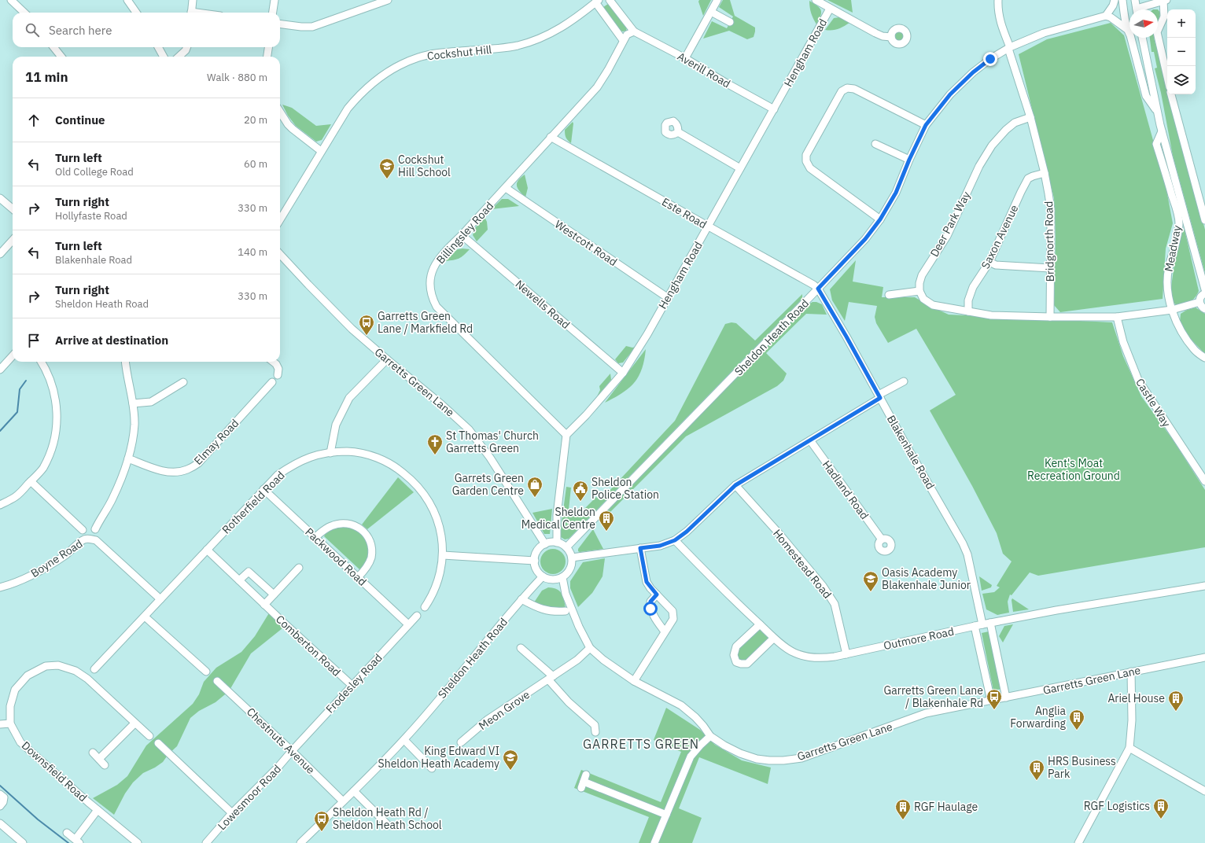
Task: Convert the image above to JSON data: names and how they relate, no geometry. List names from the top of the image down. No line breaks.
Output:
{"streets":{"street":["Cockshut Hill","Hengham Road","Averill Road","Este Road","Deer Park Way","Billingsley Road","Saxon Avenue","Bridgnorth Road","Westcott Road","Meadway","Newells Road","Sheldon Heath Road","Garretts Green Lane","Castle Way","Elmay Road","Blakenhale Road","Hadland Road","Rotherfield Road","Packwood Road","Boyne Road","Homestead Road","Outmore Road","Comberton Road","Frodesley Road","Meon Grove","Chestnuts Avenue","Downsfield Road","Lowesmoor Road"]},"crossings":[["Hengham Road","Averill Road"],["Hengham Road","Este Road"],["Hengham Road","Billingsley Road"],["Hengham Road","Westcott Road"],["Hengham Road","Newells Road"],["Este Road","Billingsley Road"],["Este Road","Sheldon Heath Road"],["Este Road","Blakenhale Road"],["Deer Park Way","Bridgnorth Road"],["Billingsley Road","Westcott Road"],["Billingsley Road","Newells Road"],["Saxon Avenue","Bridgnorth Road"],["Bridgnorth Road","Sheldon Heath Road"],["Sheldon Heath Road","Garretts Green Lane"],["Sheldon Heath Road","Blakenhale Road"],["Sheldon Heath Road","Chestnuts Avenue"],["Garretts Green Lane","Meon Grove"],["Blakenhale Road","Outmore Road"],["Rotherfield Road","Packwood Road"],["Rotherfield Road","Boyne Road"],["Rotherfield Road","Comberton Road"],["Packwood Road","Frodesley Road"],["Homestead Road","Outmore Road"],["Comberton Road","Frodesley Road"],["Frodesley Road","Chestnuts Avenue"],["Frodesley Road","Lowesmoor Road"],["Chestnuts Avenue","Lowesmoor Road"]],"districts":["GARRETTS GREEN"],"parks":["Kent's Moat Recreation Ground"],"places":{"school or university":["Cockshut Hill School","Oasis Academy Blakenhale Junior","King Edward VI Sheldon Heath Academy"],"bus stop":["Garretts Green Lane / Markfield Rd","Garretts Green Lane / Blakenhale Rd","Sheldon Heath Rd / Sheldon Heath School"],"church":["St Thomas' Church Garretts Green"],"shop":["Garrets Green Garden Centre"],"public building":["Sheldon Police Station"],"building":["Sheldon Medical Centre","Ariel House","Anglia Forwarding","HRS Business Park","RGF Logistics","RGF Haulage"]},"north":"right","page":{"map_buttons":["+","−"],"search":"Search here","heading":["11 min","Walk · 880 m"],"list":[["Continue","20 m"],["Turn left","Old College Road","60 m"],["Turn right","Hollyfaste Road","330 m"],["Turn left","Blakenhale Road","140 m"],["Turn right","Sheldon Heath Road","330 m"],"Arrive at destination"]}}
